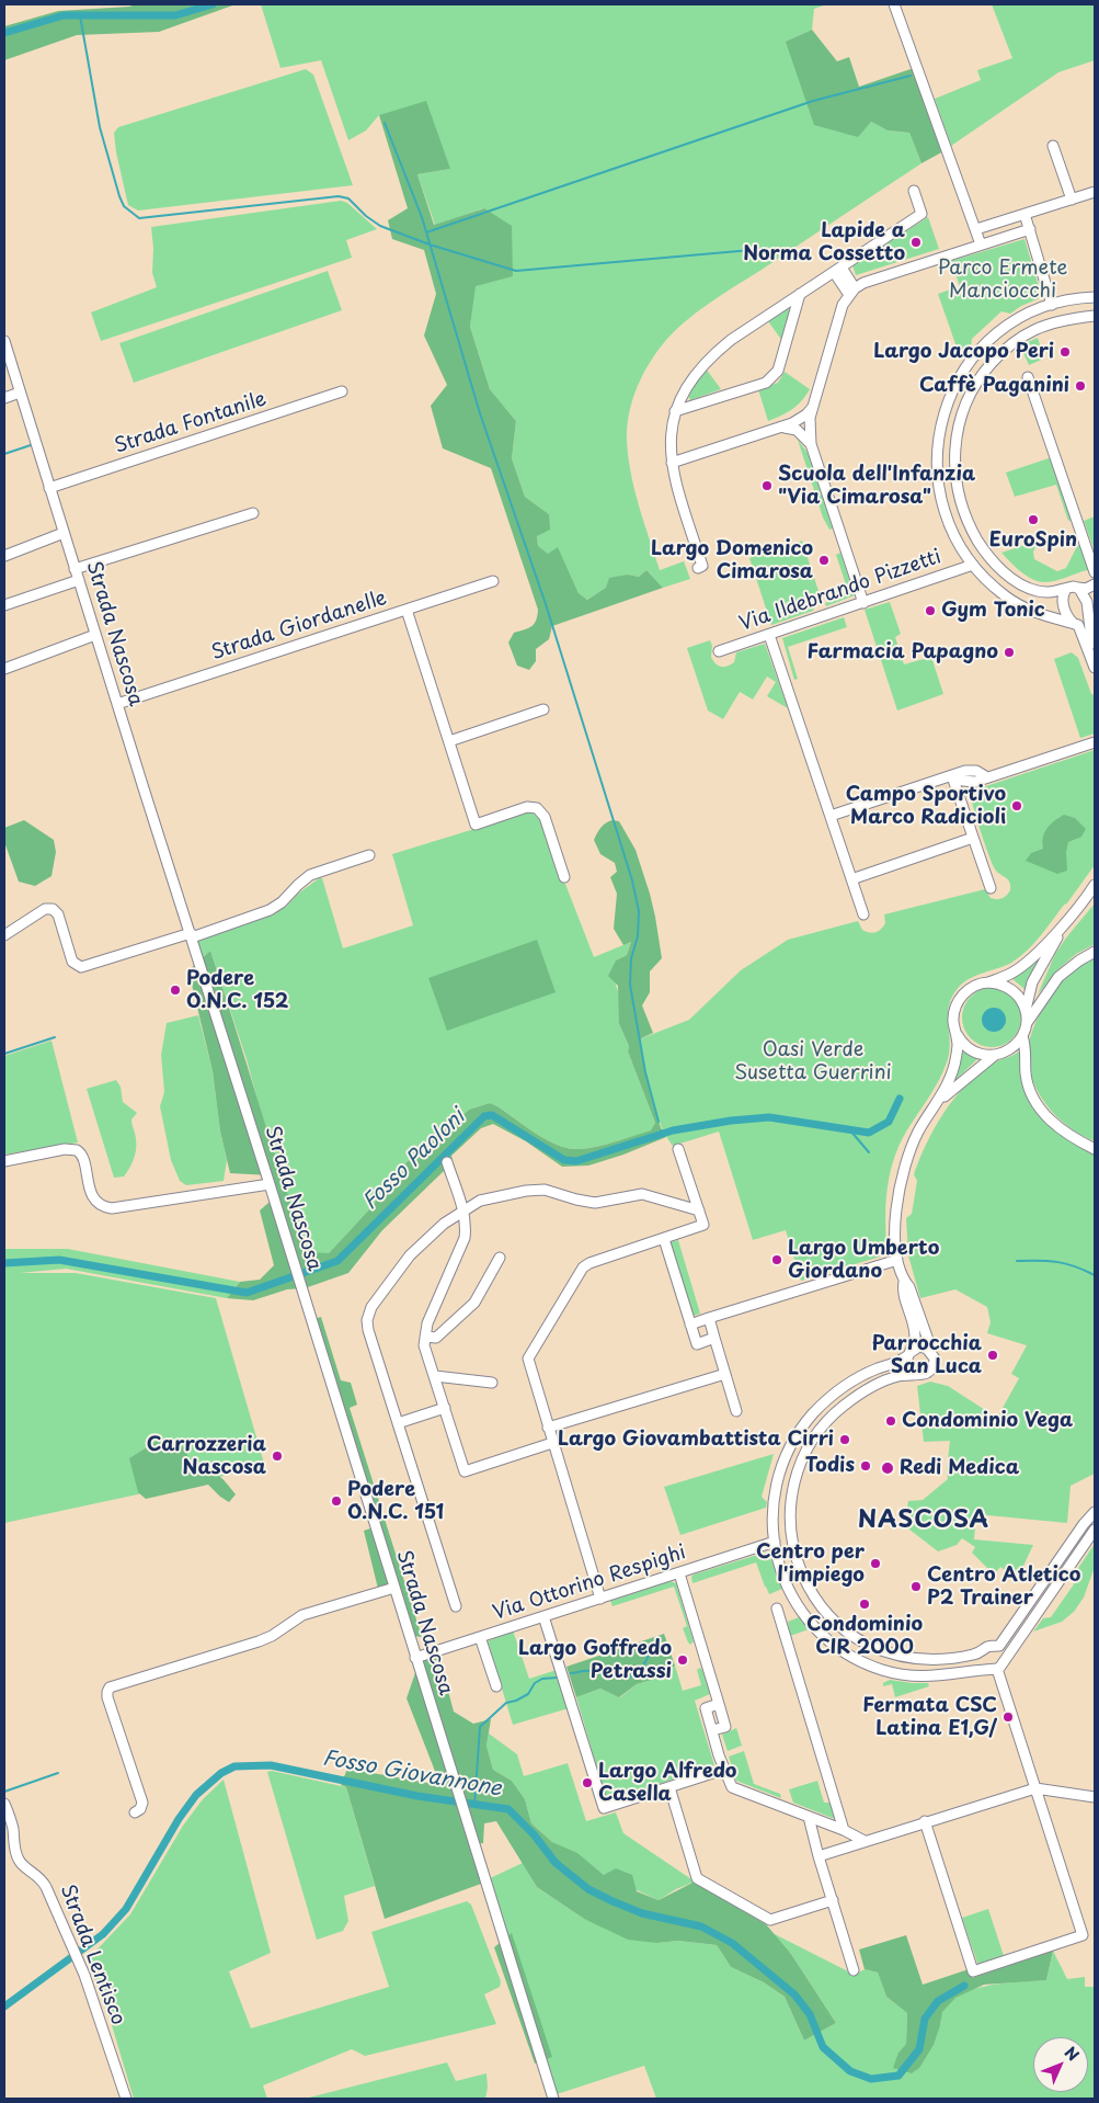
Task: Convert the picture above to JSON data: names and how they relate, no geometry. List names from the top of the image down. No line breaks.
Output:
{"streets":{"street":["Strada Fontanile","Via Ildebrando Pizzetti","Strada Giordanelle","Strada Nascosa","Via Ottorino Respighi","Strada Lentisco"]},"crossings":[["Strada Fontanile","Strada Nascosa"],["Strada Giordanelle","Strada Nascosa"],["Strada Nascosa","Via Ottorino Respighi"]],"districts":["NASCOSA"],"water":["Fosso Paoloni","Fosso Giovannone"],"parks":["Parco Ermete Manciocchi","Oasi Verde Susetta Guerrini"],"places":["Lapide a Norma Cossetto","Largo Jacopo Peri","Caffè Paganini","Scuola dell'Infanzia \"Via Cimarosa\"","EuroSpin","Largo Domenico Cimarosa","Gym Tonic","Farmacia Papagno","Campo Sportivo Marco Radicioli","Podere O.N.C. 152","Largo Umberto Giordano","Parrocchia San Luca","Condominio Vega","Largo Giovambattista Cirri","Carrozzeria Nascosa","Todis","Redi Medica","Podere O.N.C. 151","Centro per l'impiego","Centro Atletico P2 Trainer","Condominio CIR 2000","Largo Goffredo Petrassi","Fermata CSC Latina E1,G/","Largo Alfredo Casella"],"north":"top right"}
